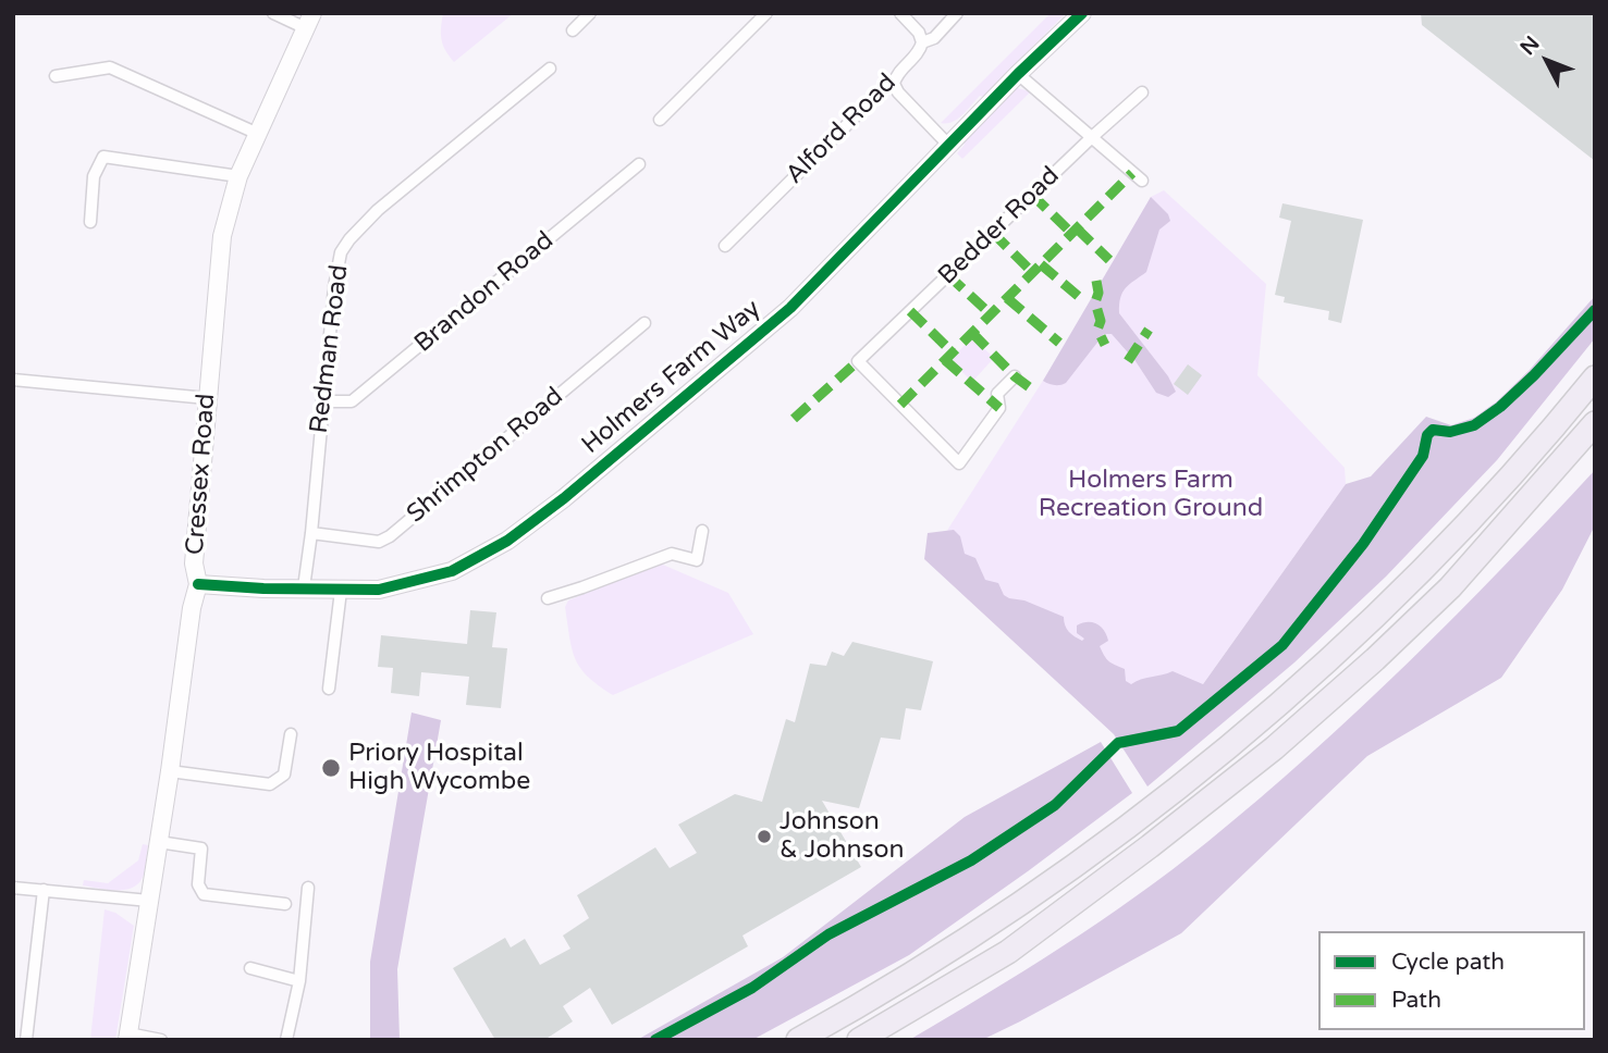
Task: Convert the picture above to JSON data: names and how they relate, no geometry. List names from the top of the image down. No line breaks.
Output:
{"streets":{"street":["Alford Road","Bedder Road","Brandon Road","Redman Road","Holmers Farm Way","Shrimpton Road","Cressex Road"]},"crossings":[["Brandon Road","Redman Road"],["Redman Road","Holmers Farm Way"],["Redman Road","Shrimpton Road"],["Holmers Farm Way","Cressex Road"]],"parks":["Holmers Farm Recreation Ground"],"places":["Priory Hospital High Wycombe","Johnson & Johnson"],"legend":["Cycle path","Path"],"north":"top left"}
